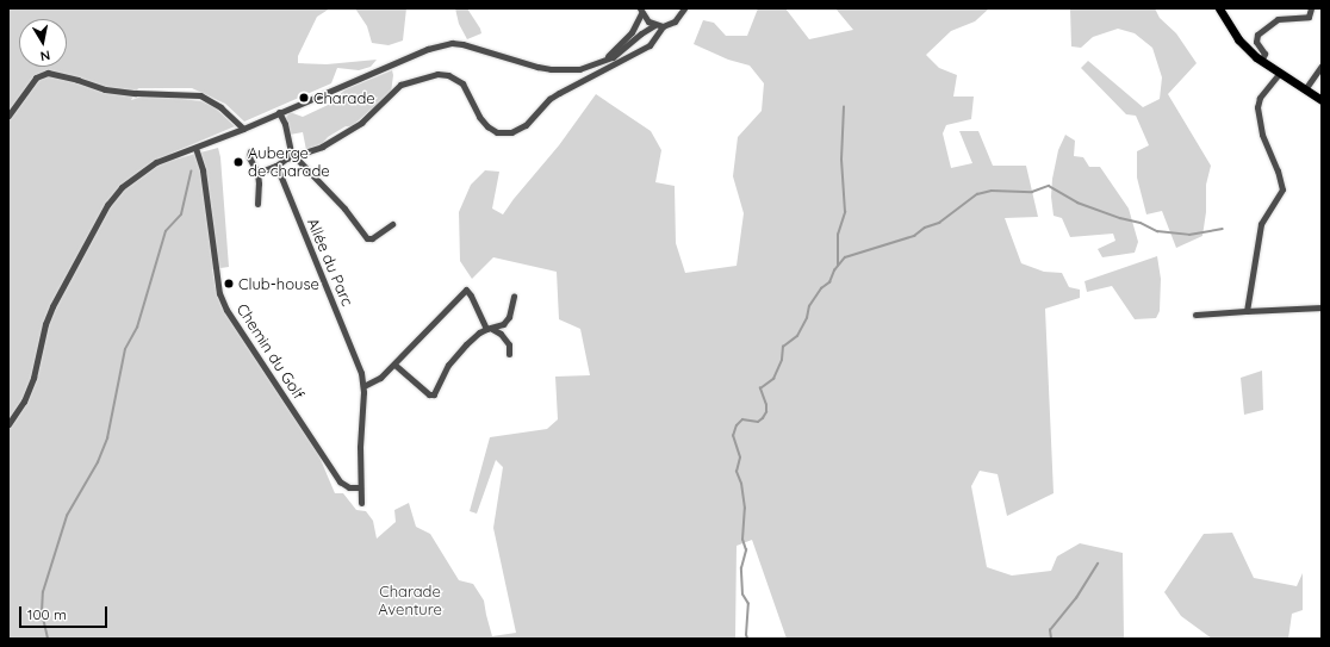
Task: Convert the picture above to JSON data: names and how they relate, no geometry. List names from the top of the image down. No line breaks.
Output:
{"streets":{"street":["Allée du Parc","Chemin du Golf"]},"parks":["Charade Aventure"],"places":["Charade","Auberge de charade","Club-house"],"scale_bar":"100 m","north":"bottom"}
